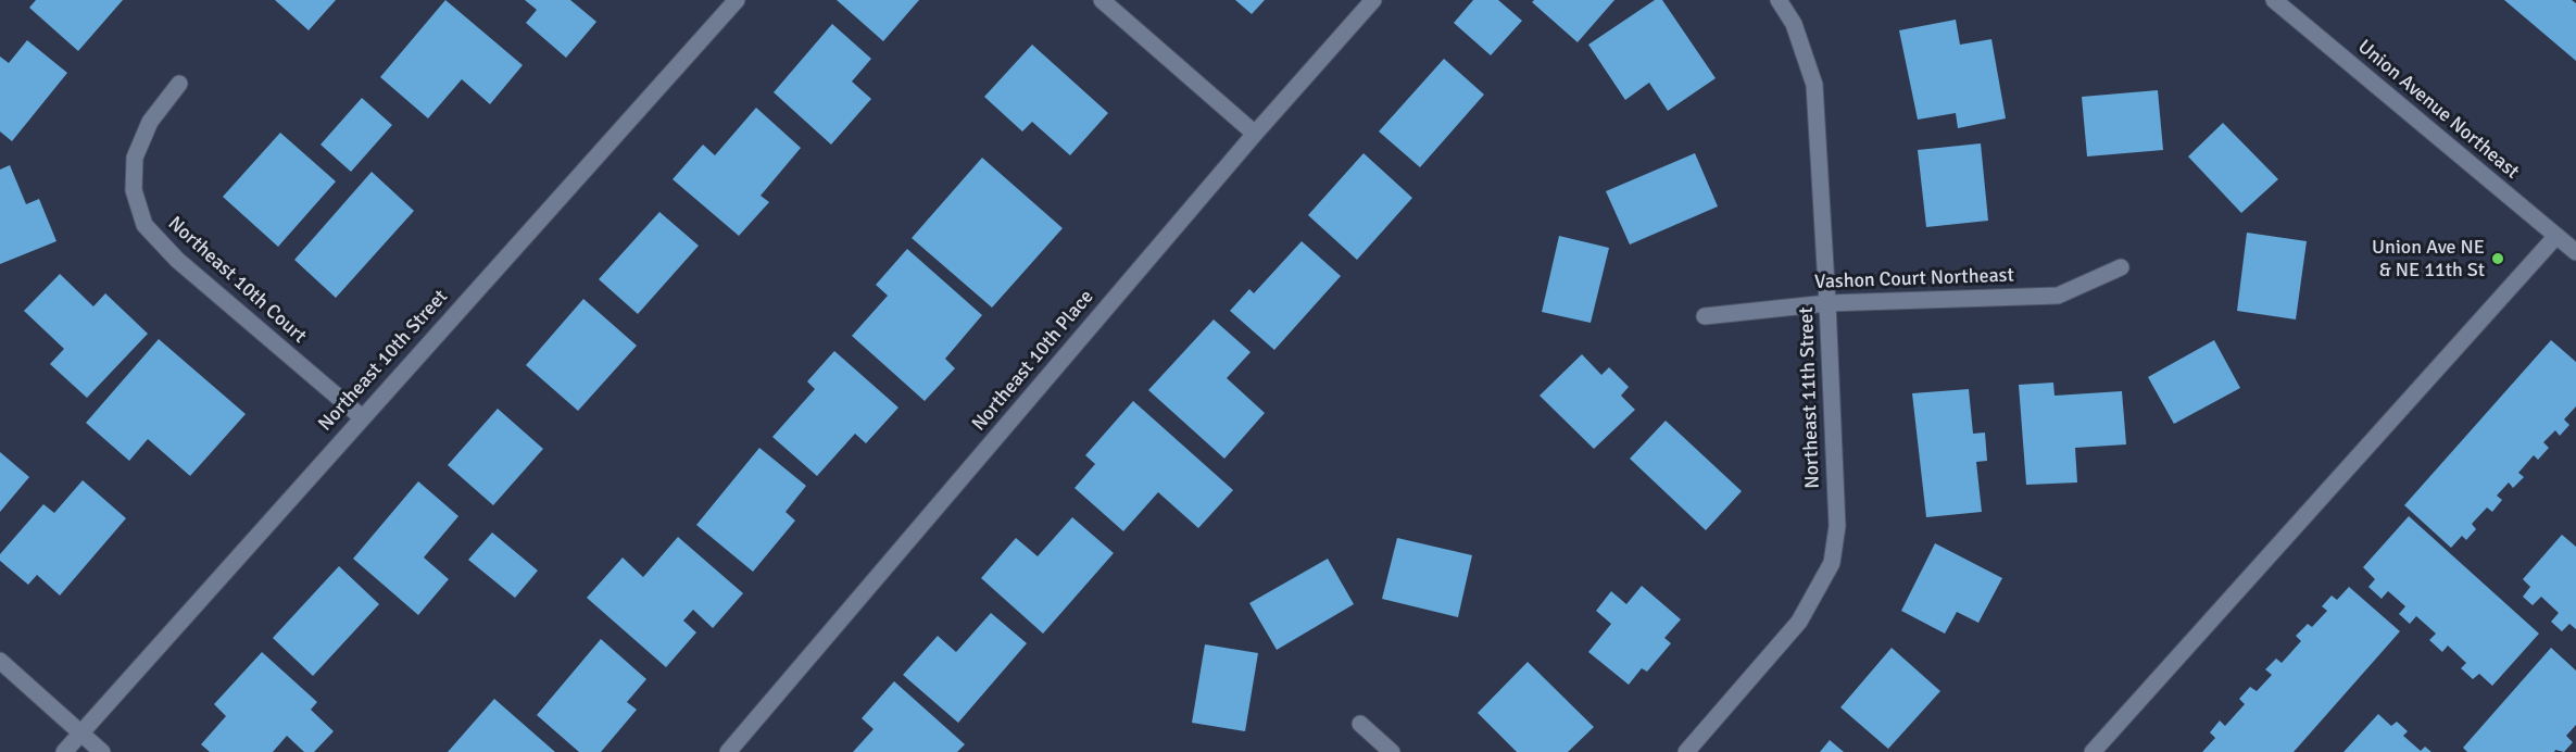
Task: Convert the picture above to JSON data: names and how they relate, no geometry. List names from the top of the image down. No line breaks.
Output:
{"streets":{"street":["Union Avenue Northeast","Vashon Court Northeast","Northeast 10th Court","Northeast 10th Street","Northeast 10th Place","Northeast 11th Street"]},"crossings":[["Vashon Court Northeast","Northeast 11th Street"],["Northeast 10th Court","Northeast 10th Street"]],"places":["Union Ave NE & NE 11th St"]}
